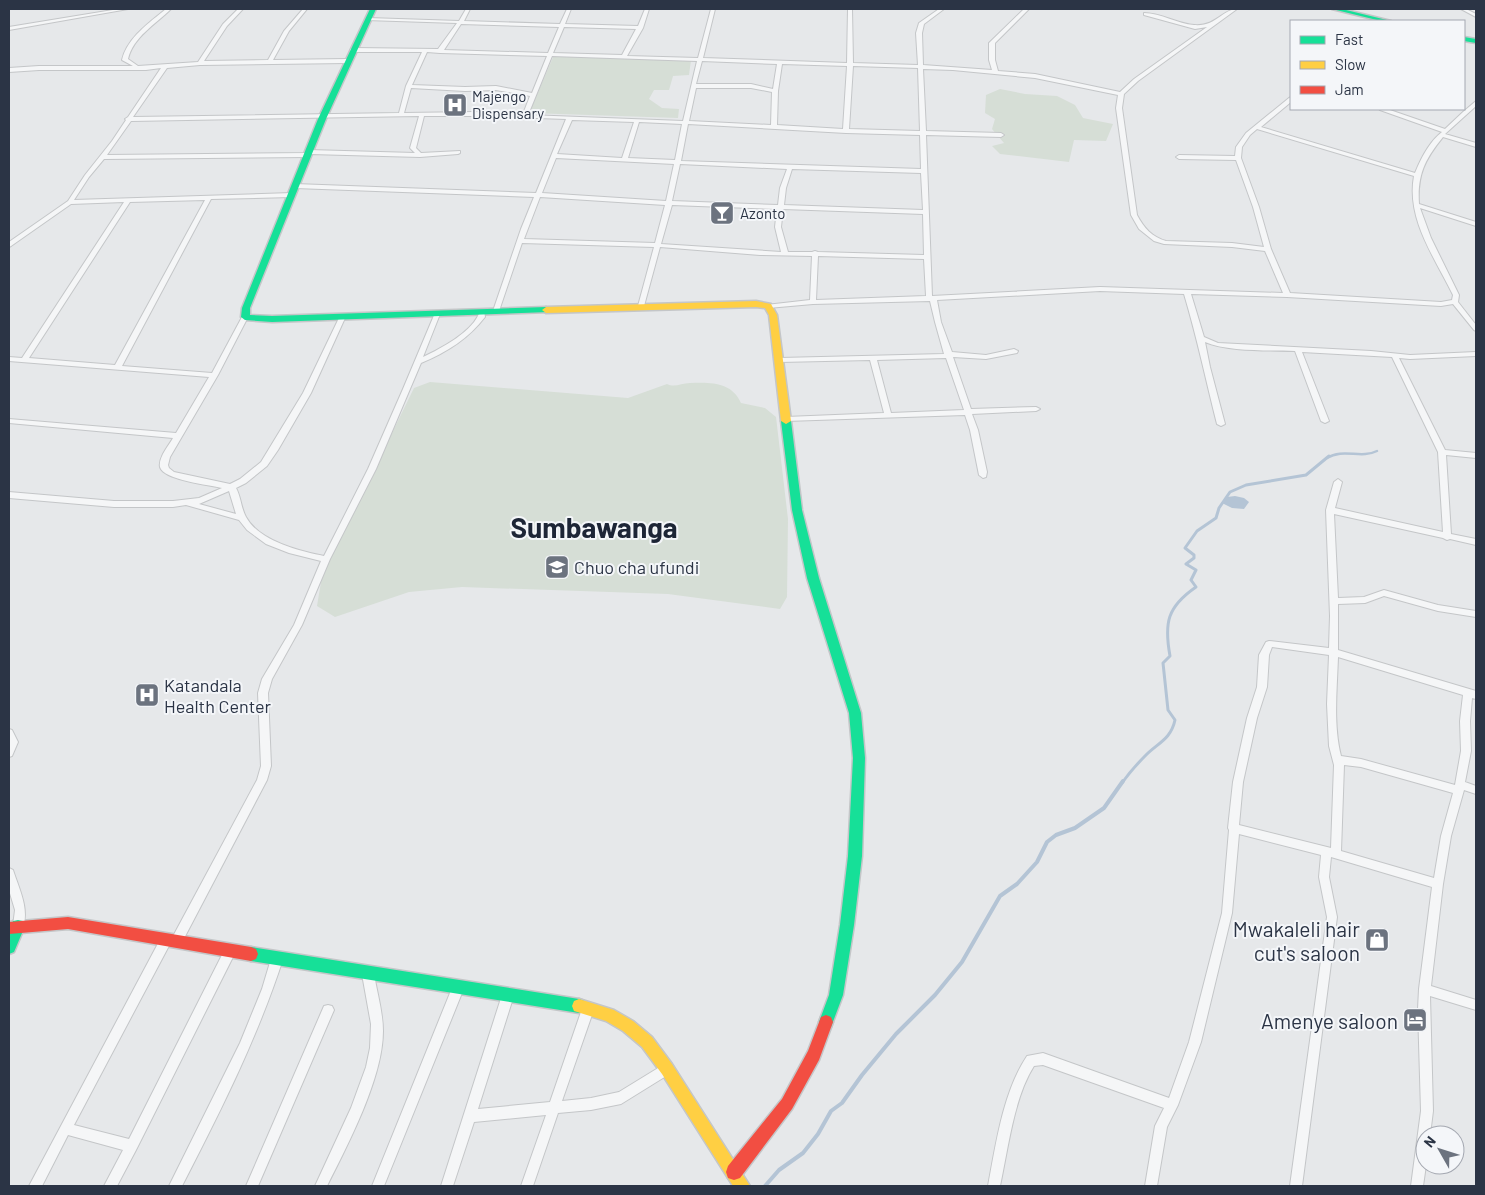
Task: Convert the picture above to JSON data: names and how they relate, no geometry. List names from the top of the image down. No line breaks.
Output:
{"districts":["Sumbawanga"],"places":{"hospital":["Majengo Dispensary","Katandala Health Center"],"bar":["Azonto"],"school or university":["Chuo cha ufundi"],"shop":["Mwakaleli hair cut's saloon"],"hotel":["Amenye saloon"]},"legend":["Fast","Slow","Jam"],"north":"top left"}
